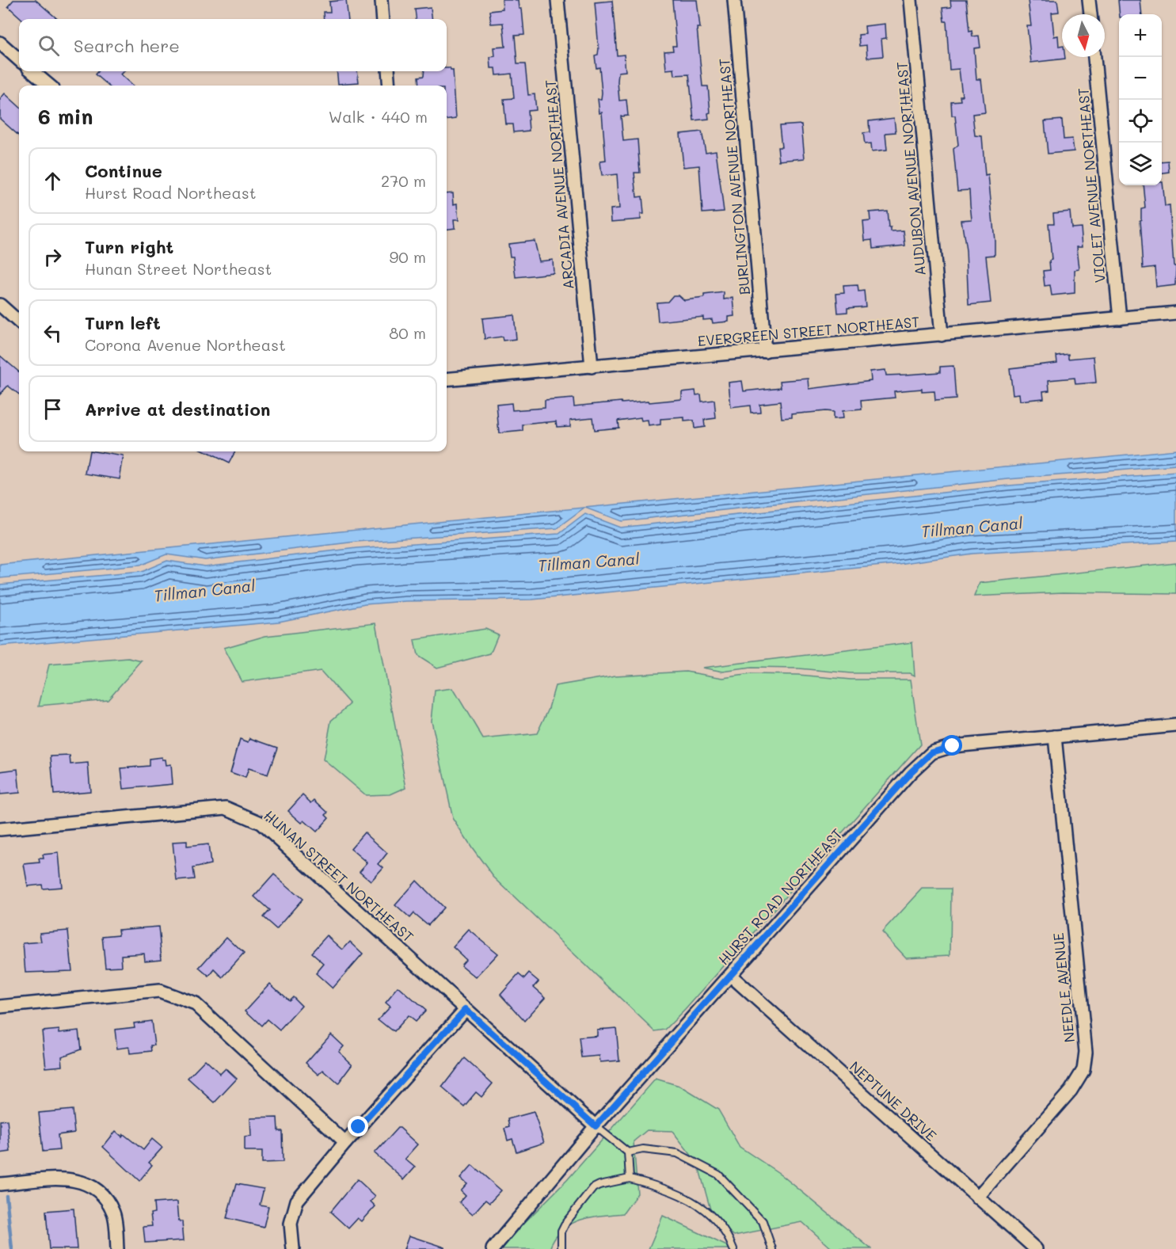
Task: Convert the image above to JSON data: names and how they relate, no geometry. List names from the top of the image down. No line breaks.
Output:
{"streets":{"street":["AUDUBON AVENUE NORTHEAST","BURLINGTON AVENUE NORTHEAST","ARCADIA AVENUE NORTHEAST","VIOLET AVENUE NORTHEAST","EVERGREEN STREET NORTHEAST","HUNAN STREET NORTHEAST","HURST ROAD NORTHEAST","NEEDLE AVENUE","NEPTUNE DRIVE"]},"crossings":[["AUDUBON AVENUE NORTHEAST","EVERGREEN STREET NORTHEAST"],["BURLINGTON AVENUE NORTHEAST","EVERGREEN STREET NORTHEAST"],["ARCADIA AVENUE NORTHEAST","EVERGREEN STREET NORTHEAST"],["VIOLET AVENUE NORTHEAST","EVERGREEN STREET NORTHEAST"],["HUNAN STREET NORTHEAST","HURST ROAD NORTHEAST"],["HURST ROAD NORTHEAST","NEEDLE AVENUE"],["HURST ROAD NORTHEAST","NEPTUNE DRIVE"],["NEEDLE AVENUE","NEPTUNE DRIVE"]],"water":["Tillman Canal"],"north":"bottom","page":{"map_buttons":["+","−"],"search":"Search here","heading":["6 min","Walk · 440 m"],"list":[["Continue","Hurst Road Northeast","270 m"],["Turn right","Hunan Street Northeast","90 m"],["Turn left","Corona Avenue Northeast","80 m"],"Arrive at destination"]}}
